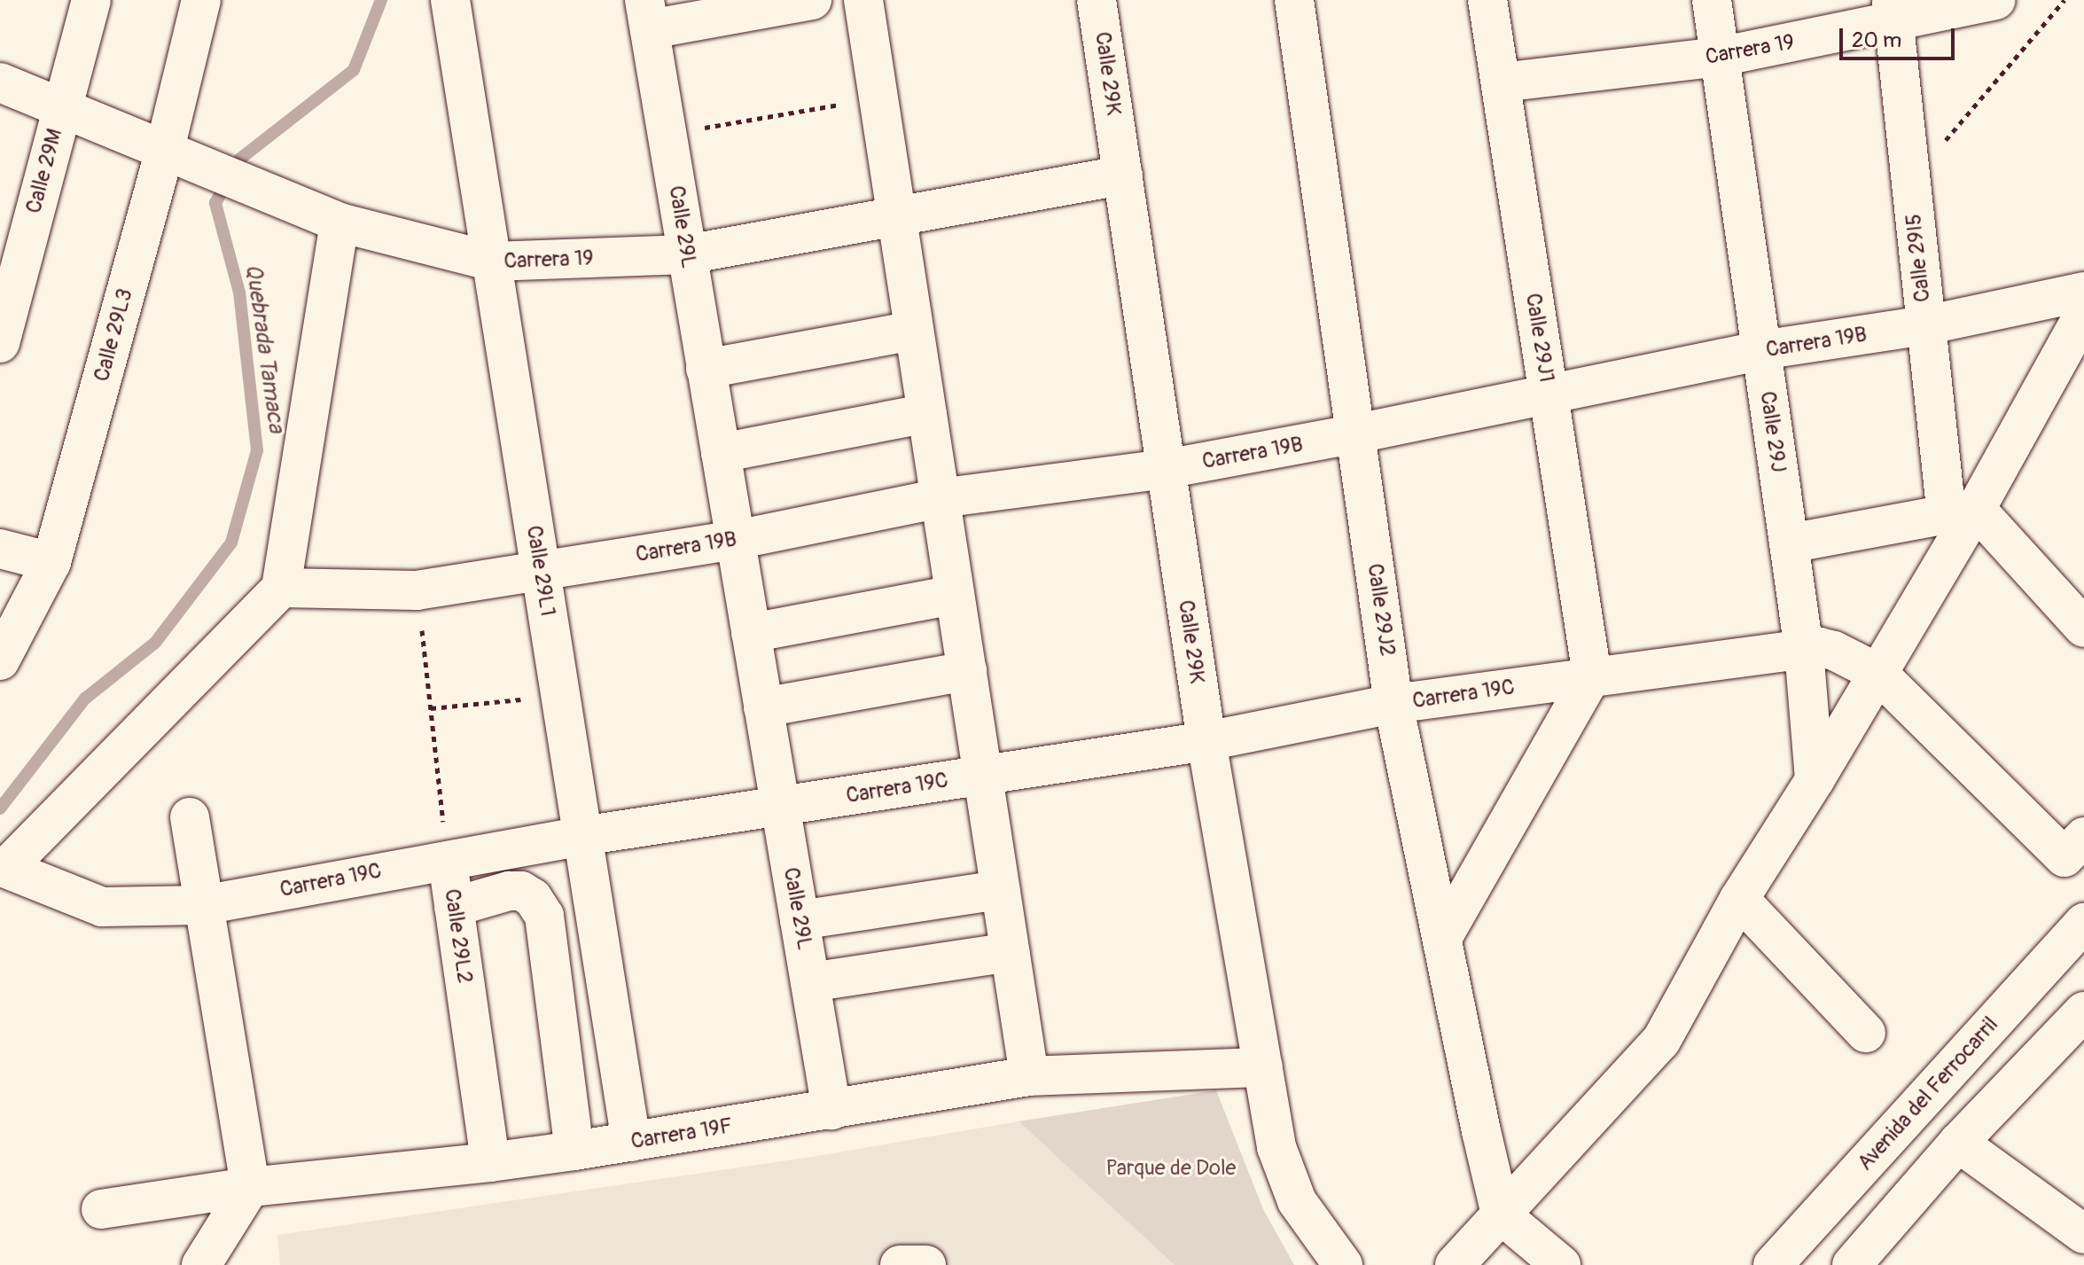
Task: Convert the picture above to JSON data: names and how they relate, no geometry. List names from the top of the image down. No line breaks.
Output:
{"streets":{"street":["Carrera 19","Calle 29K","Calle 29M","Calle 29L","Calle 29I5","Calle 29L3","Calle 29J1","Carrera 19B","Calle 29J","Calle 29L1","Calle 29J2","Carrera 19C","Calle 29L2","Avenida del Ferrocarril","Carrera 19F"]},"crossings":[["Carrera 19","Calle 29K"],["Carrera 19","Calle 29M"],["Carrera 19","Calle 29L"],["Carrera 19","Calle 29I5"],["Carrera 19","Calle 29L3"],["Carrera 19","Calle 29J1"],["Carrera 19","Calle 29J"],["Carrera 19","Calle 29L1"],["Calle 29K","Carrera 19B"],["Calle 29K","Carrera 19C"],["Calle 29K","Carrera 19F"],["Calle 29L","Carrera 19B"],["Calle 29L","Carrera 19C"],["Calle 29L","Carrera 19F"],["Calle 29I5","Carrera 19B"],["Calle 29J1","Carrera 19B"],["Calle 29J1","Carrera 19C"],["Carrera 19B","Calle 29J"],["Carrera 19B","Calle 29L1"],["Carrera 19B","Calle 29J2"],["Carrera 19B","Calle 29L2"],["Calle 29J","Carrera 19C"],["Calle 29L1","Carrera 19C"],["Calle 29L1","Carrera 19F"],["Calle 29J2","Carrera 19C"],["Carrera 19C","Calle 29L2"],["Calle 29L2","Carrera 19F"]],"water":["Quebrada Tamaca"],"parks":["Parque de Dole"],"scale_bar":"20 m"}
